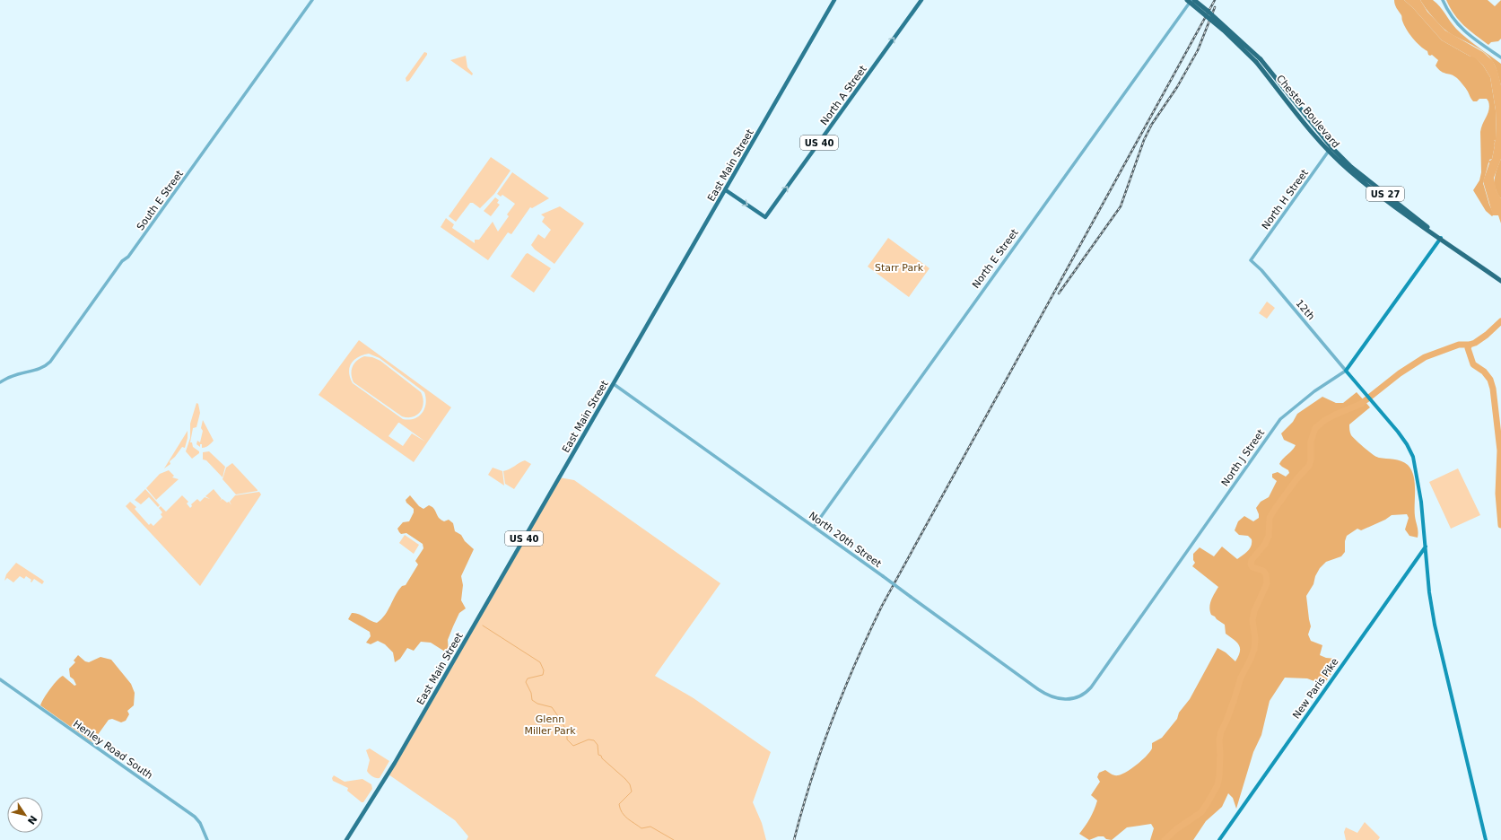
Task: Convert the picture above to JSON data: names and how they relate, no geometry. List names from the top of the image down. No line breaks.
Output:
{"streets":{"highway":["Chester Boulevard","US 27"],"main road":["North A Street","US 40","East Main Street","North J Street","New Paris Pike"],"street":["North H Street","South E Street","North E Street","12th","North 20th Street","Henley Road South"]},"crossings":[["North A Street","East Main Street"],["Chester Boulevard","North H Street"],["Chester Boulevard","North E Street"],["Chester Boulevard","North J Street"],["East Main Street","North 20th Street"],["North H Street","12th"],["North E Street","North 20th Street"],["12th","North J Street"],["North J Street","North 20th Street"]],"one_way":["North A Street"],"parks":["Starr Park","Glenn Miller Park"],"north":"bottom right"}
